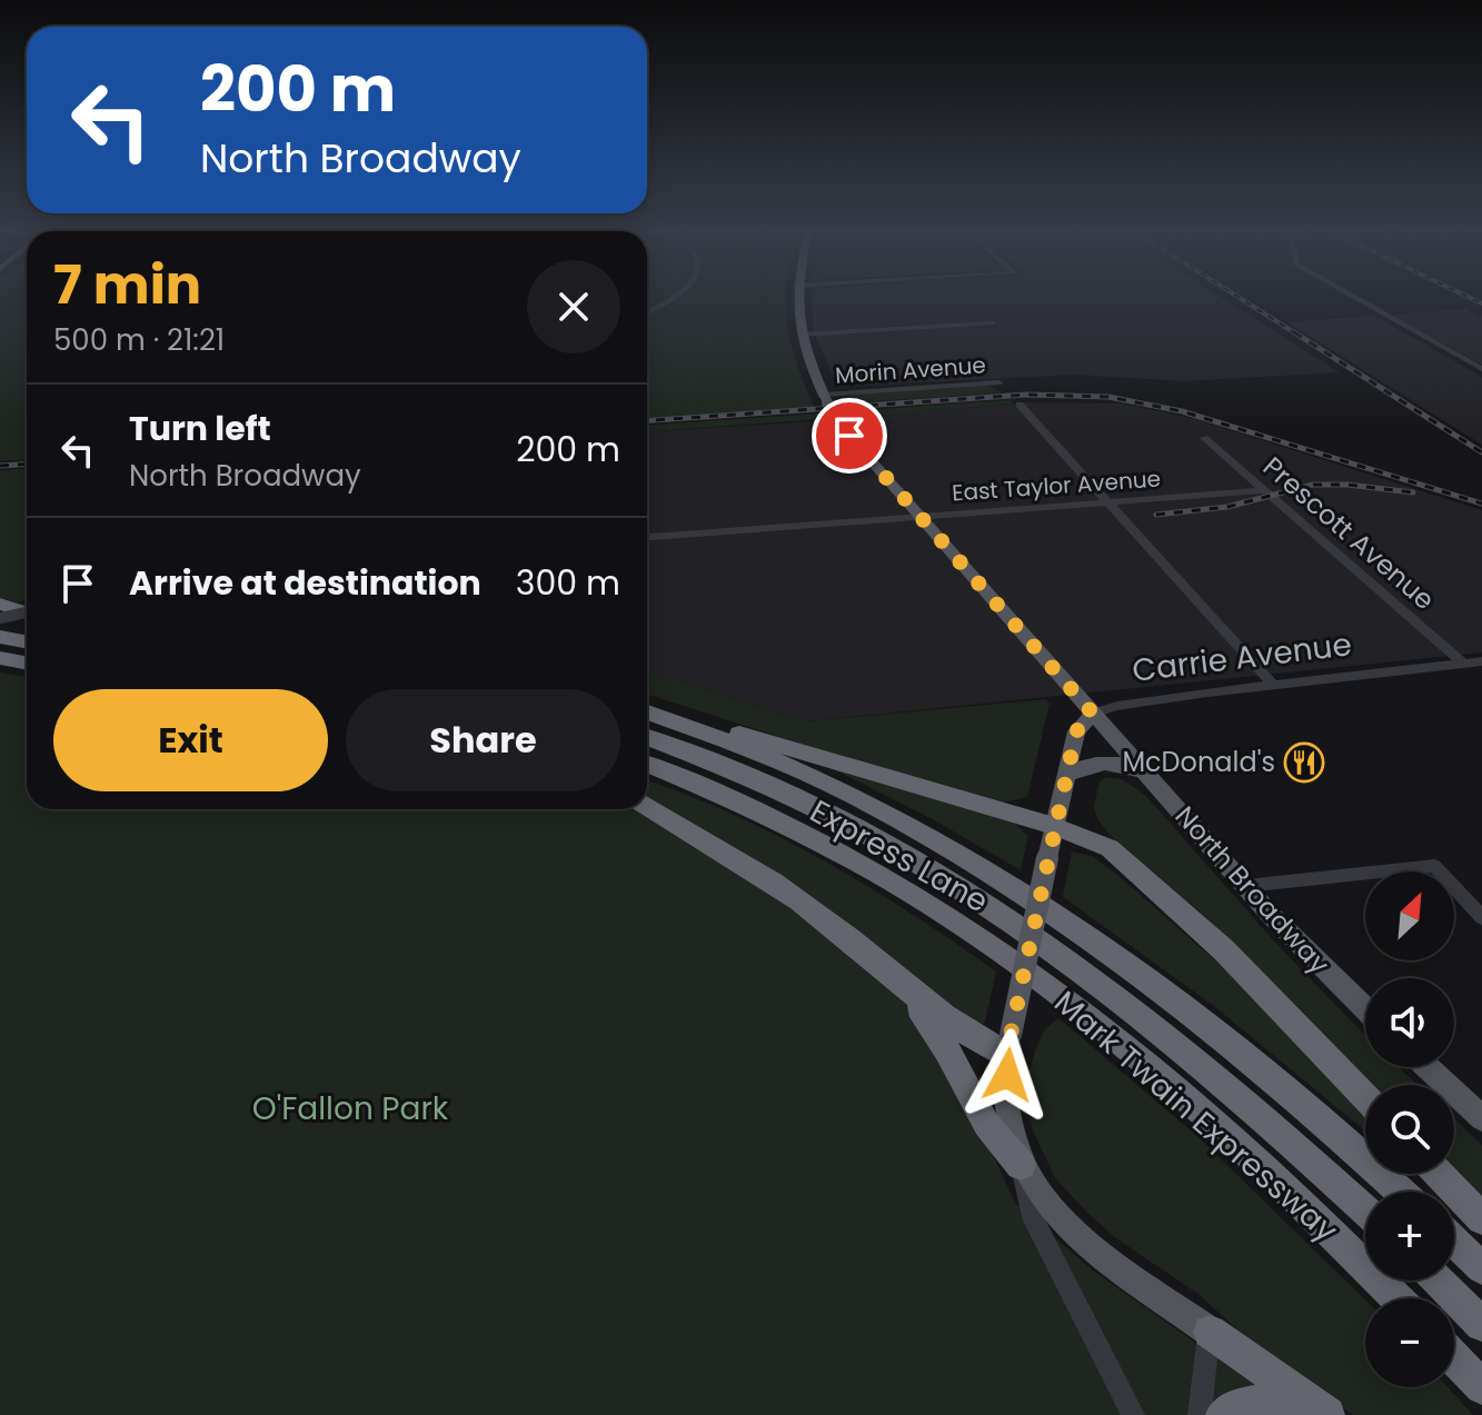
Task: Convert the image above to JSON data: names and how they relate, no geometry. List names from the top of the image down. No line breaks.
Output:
{"streets":{"highway":["Express Lane","Mark Twain Expressway"],"main road":["North Broadway"],"street":["Morin Avenue","East Taylor Avenue","Prescott Avenue","Carrie Avenue"]},"crossings":[["Morin Avenue","North Broadway"],["East Taylor Avenue","Prescott Avenue"],["East Taylor Avenue","North Broadway"],["Prescott Avenue","Carrie Avenue"],["Carrie Avenue","North Broadway"]],"parks":["O'Fallon Park"],"places":{"restaurant":["McDonald's"]},"north":"top right","page":{"turn":["200 m","North Broadway"],"heading":["7 min","500 m · 21:21"],"list":[{"name":"Turn left","note":"North Broadway","value":"200 m"},{"name":"Arrive at destination","value":"300 m"}],"buttons":["Exit","Share"],"map_buttons":["+","−"]}}
